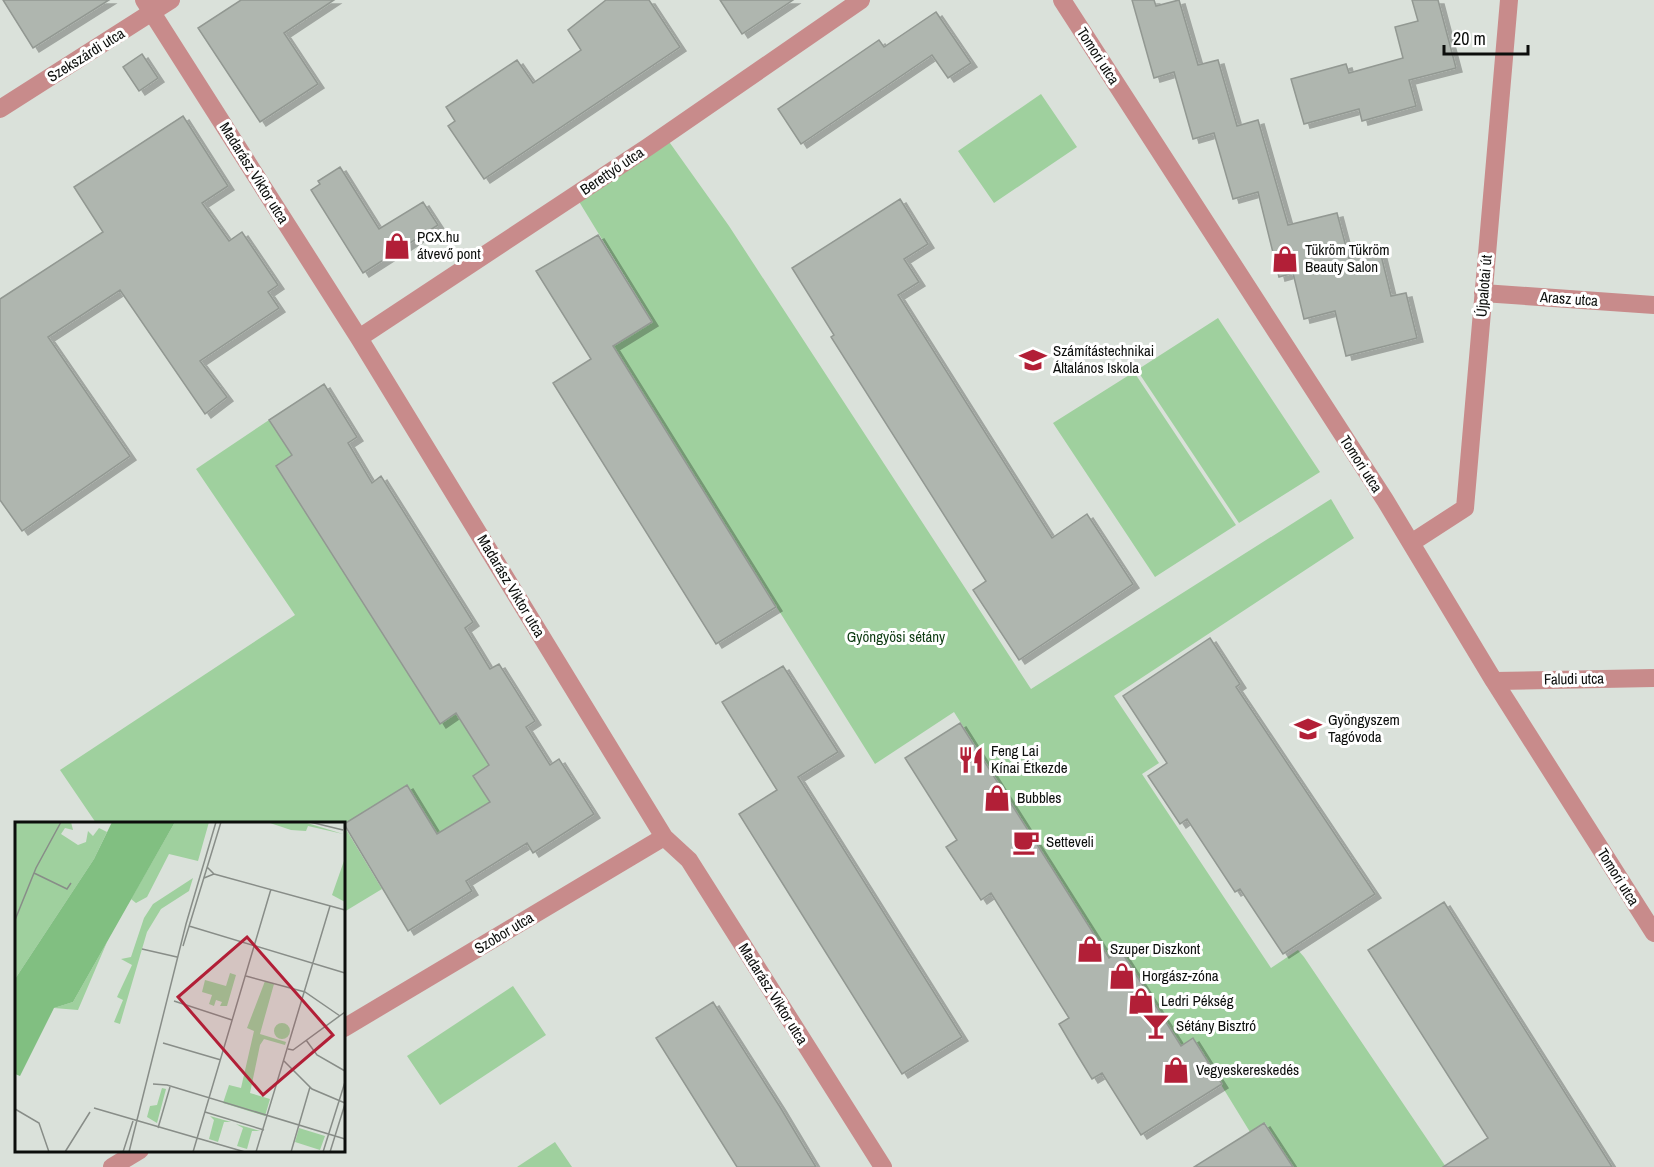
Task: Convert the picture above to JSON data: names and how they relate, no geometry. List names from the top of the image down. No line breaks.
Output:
{"streets":{"street":["Szekszárdi utca","Tomori utca","Berettyó utca","Madarász Viktor utca","Újpalotai út","Arasz utca","Faludi utca","Szobor utca"]},"crossings":[["Szekszárdi utca","Madarász Viktor utca"],["Tomori utca","Újpalotai út"],["Tomori utca","Faludi utca"],["Berettyó utca","Madarász Viktor utca"],["Madarász Viktor utca","Szobor utca"],["Újpalotai út","Arasz utca"]],"parks":["Gyöngyösi sétány"],"places":{"shop":["PCX.hu átvevő pont","Tükröm Tükröm Beauty Salon","Bubbles","Szuper Diszkont","Horgász-zóna","Ledri Pékség","Vegyeskereskedés"],"school or university":["Számítástechnikai Általános Iskola","Gyöngyszem Tagóvoda"],"restaurant":["Feng Lai Kínai Étkezde"],"cafe":["Setteveli"],"bar":["Sétány Bisztró"]},"scale_bar":"20 m"}
